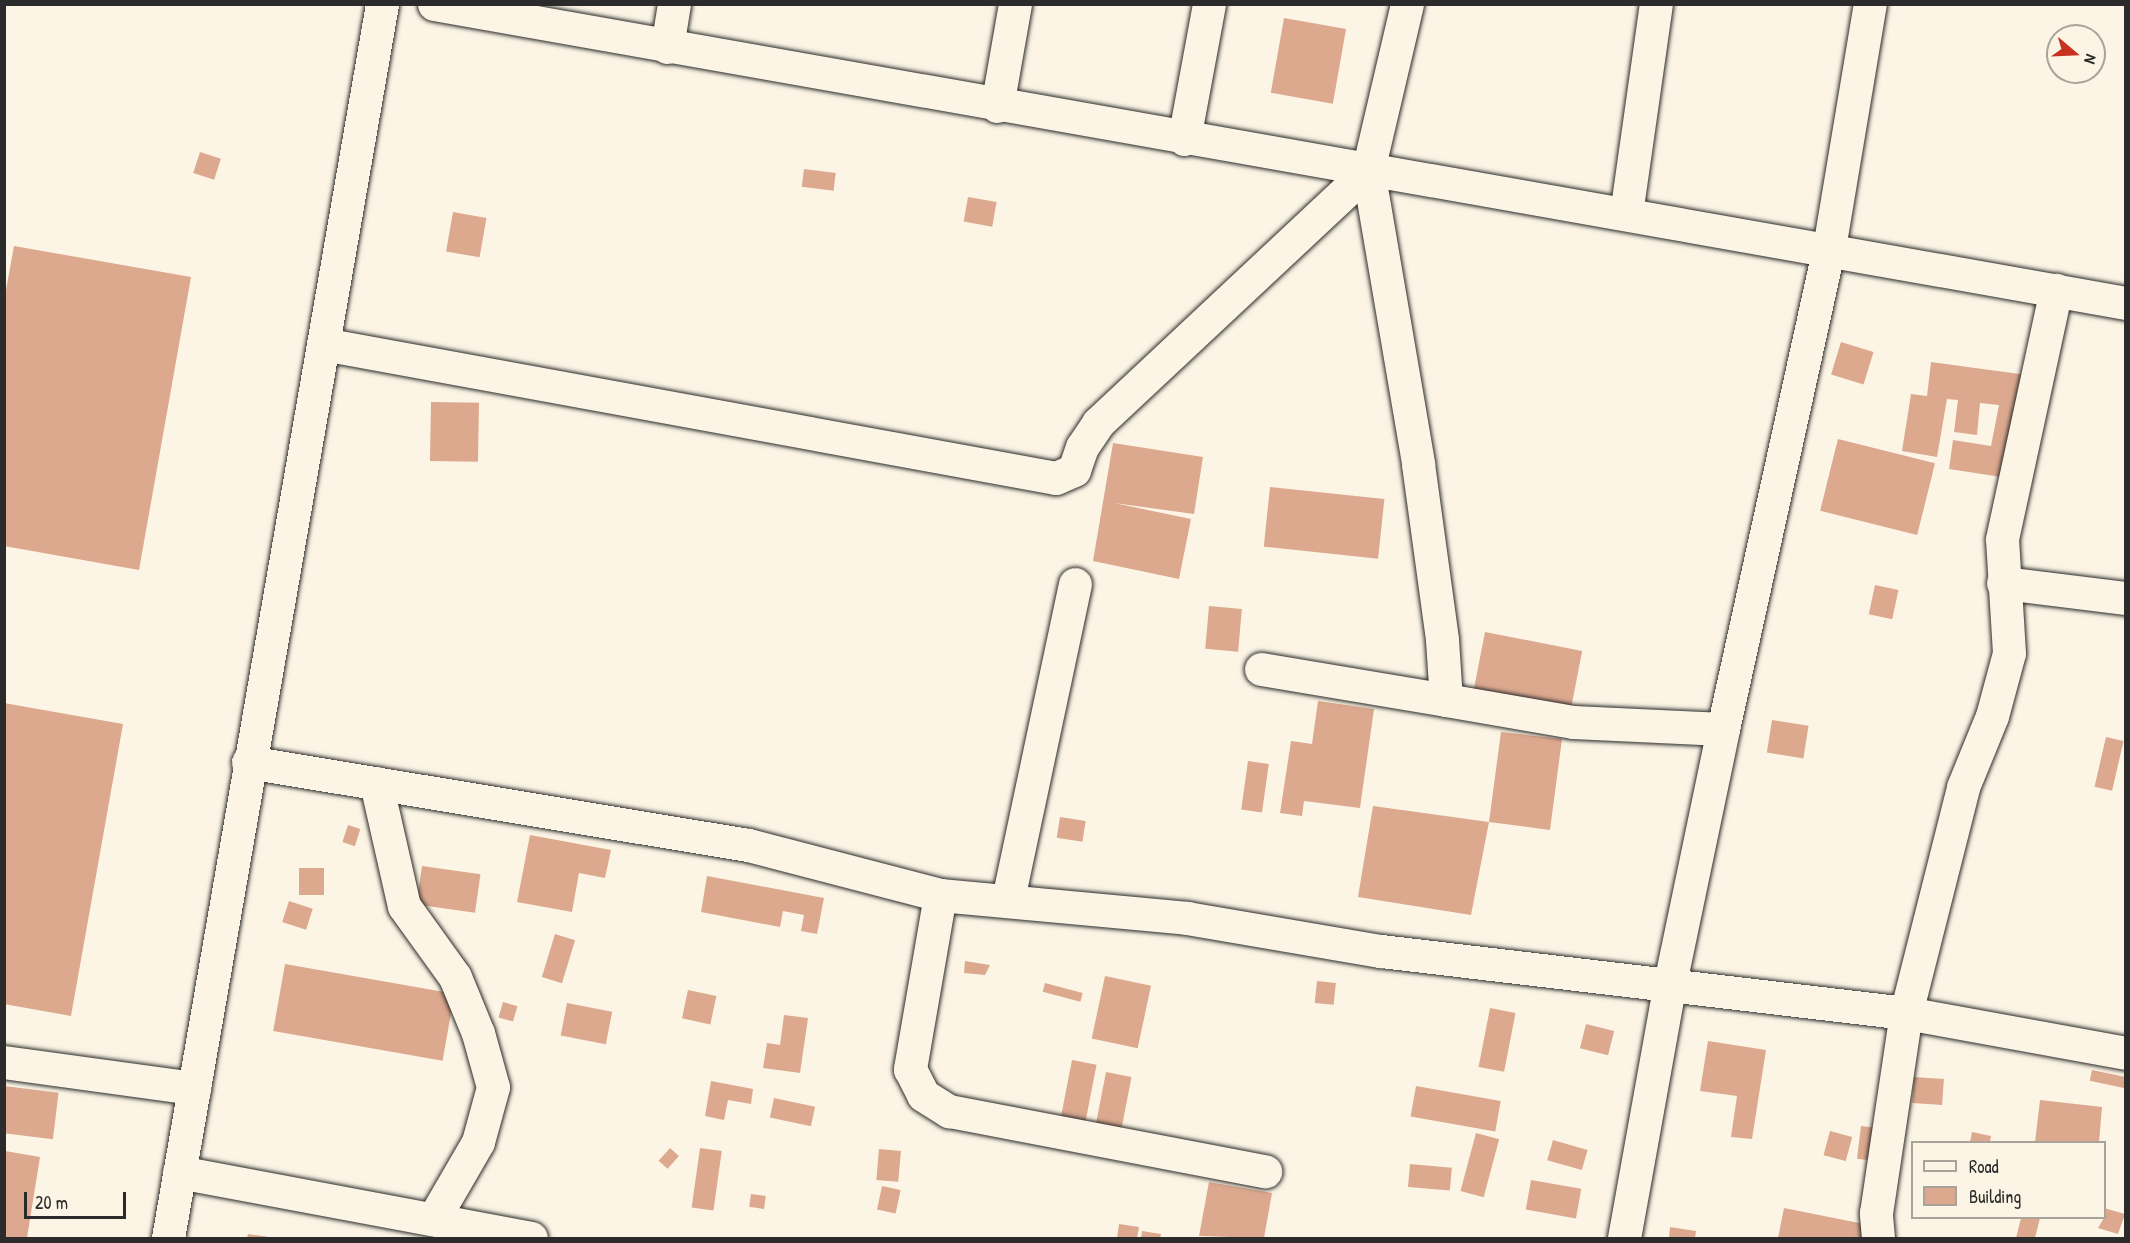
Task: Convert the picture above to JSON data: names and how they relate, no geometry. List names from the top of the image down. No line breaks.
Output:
{"legend":["Road","Building"],"scale_bar":"20 m","north":"right"}
